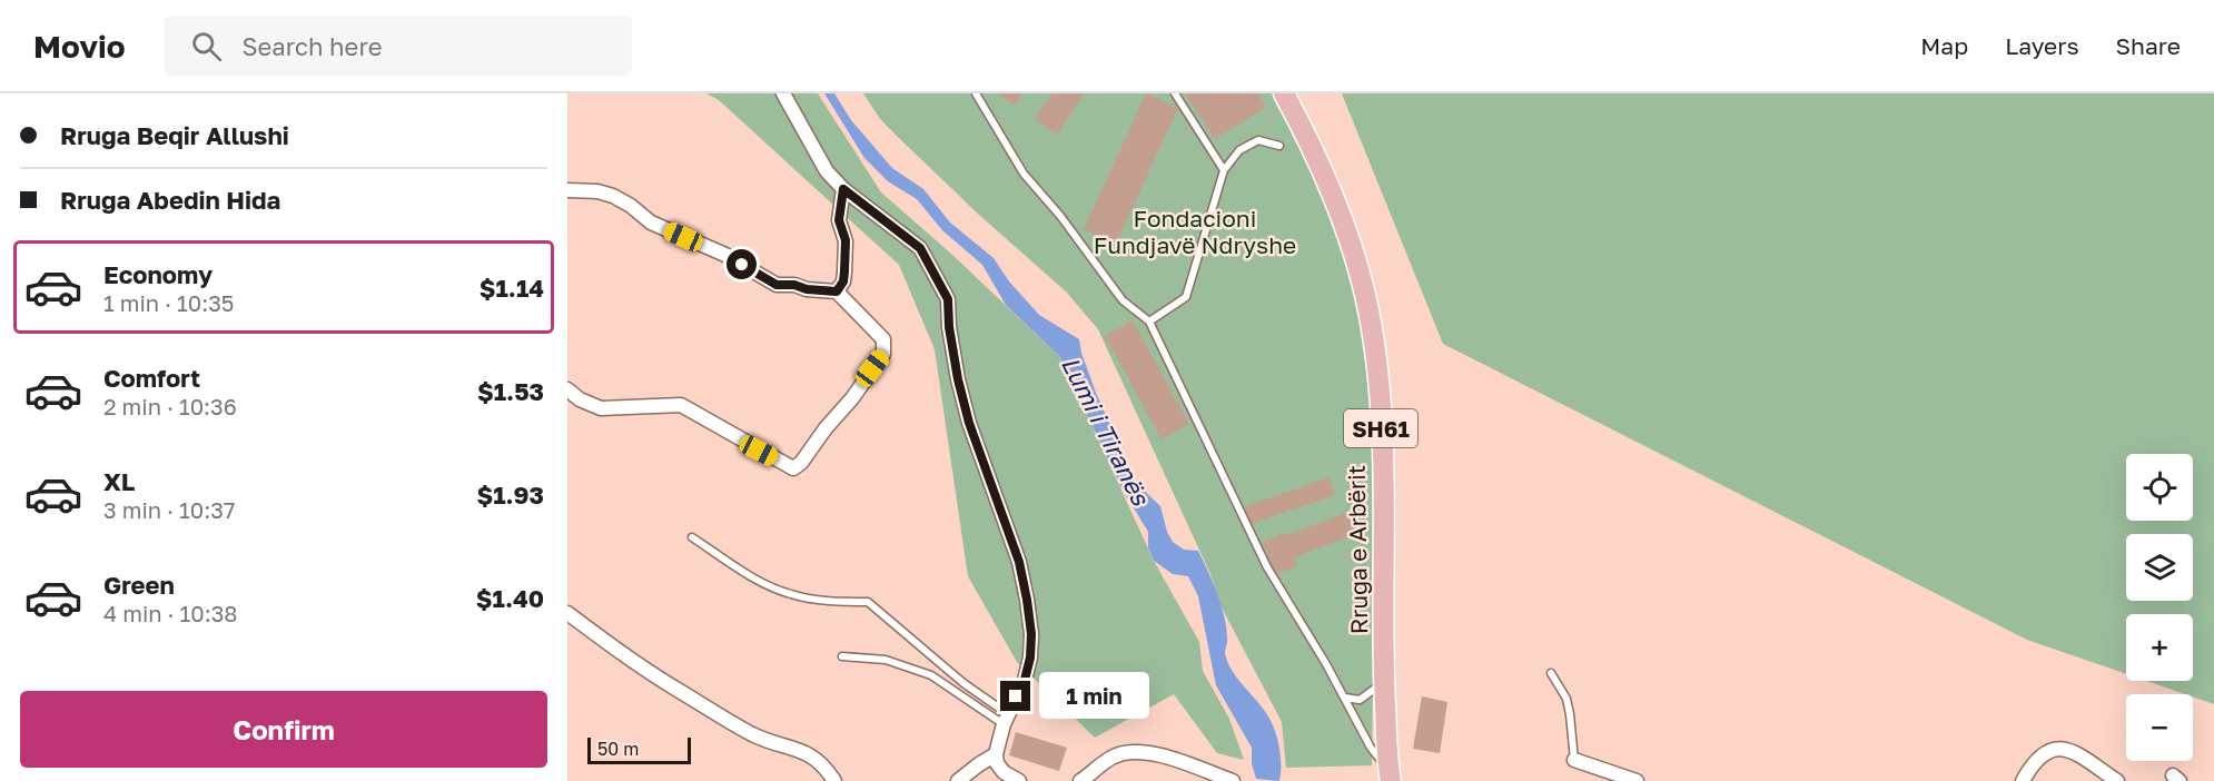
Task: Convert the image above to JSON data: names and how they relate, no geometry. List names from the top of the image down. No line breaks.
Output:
{"streets":{"main road":["SH61","Rruga e Arbërit"]},"water":["Lumi i Tiranës"],"parks":["Fondacioni Fundjavë Ndryshe"],"scale_bar":"50 m","page":{"header":"Movio","search":"Search here","nav":["Map","Layers","Share"],"banner":["Rruga Beqir Allushi","Rruga Abedin Hida"],"list":[{"name":"Economy","note":"1 min · 10:35","value":"$1.14"},{"name":"Comfort","note":"2 min · 10:36","value":"$1.53"},{"name":"XL","note":"3 min · 10:37","value":"$1.93"},{"name":"Green","note":"4 min · 10:38","value":"$1.40"}],"map_buttons":["+","−"],"bubble":"1 min","buttons":"Confirm","scale":"50 m"}}
